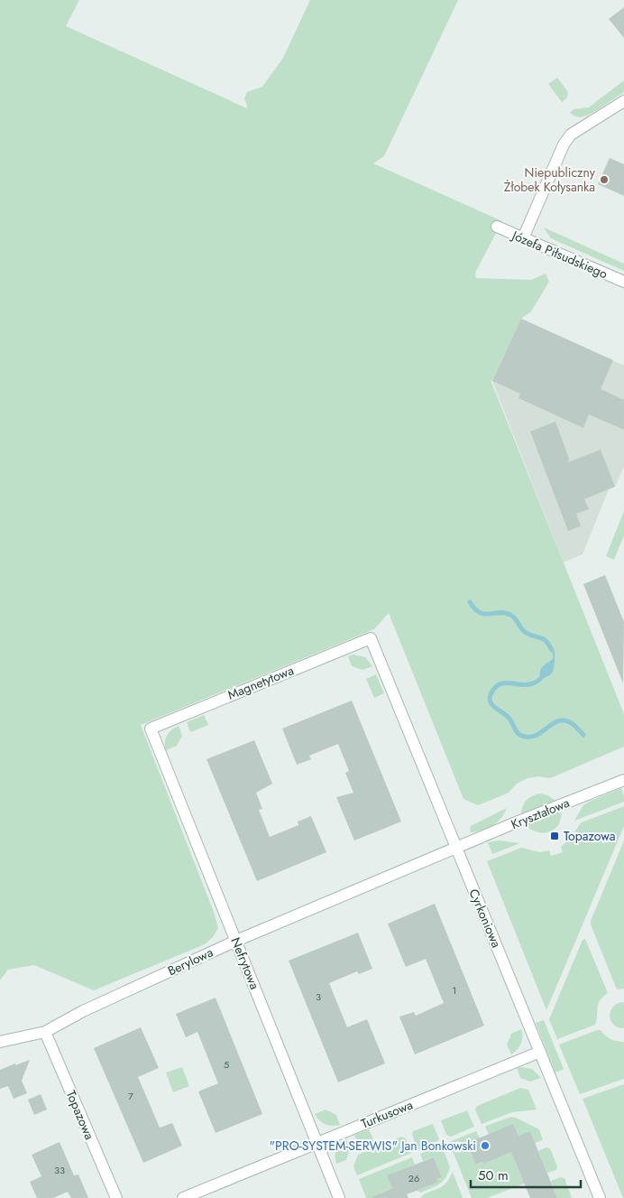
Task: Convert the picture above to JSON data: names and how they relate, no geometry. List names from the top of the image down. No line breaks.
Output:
{"streets":{"street":["Józefa Piłsudskiego","Magnetytowa","Kryształowa","Cyrkoniowa","Berylowa","Nefrytowa","Turkusowa","Topazowa"]},"crossings":[["Magnetytowa","Cyrkoniowa"],["Magnetytowa","Nefrytowa"],["Kryształowa","Cyrkoniowa"],["Kryształowa","Berylowa"],["Cyrkoniowa","Berylowa"],["Cyrkoniowa","Turkusowa"],["Berylowa","Nefrytowa"],["Berylowa","Topazowa"],["Nefrytowa","Turkusowa"]],"places":{"other":["Niepubliczny Żłobek Kołysanka","\"PRO-SYSTEM-SERWIS\" Jan Bonkowski"],"transit":["Topazowa"]},"house_numbers":["1","3","5","7","33","26"],"scale_bar":"50 m"}
